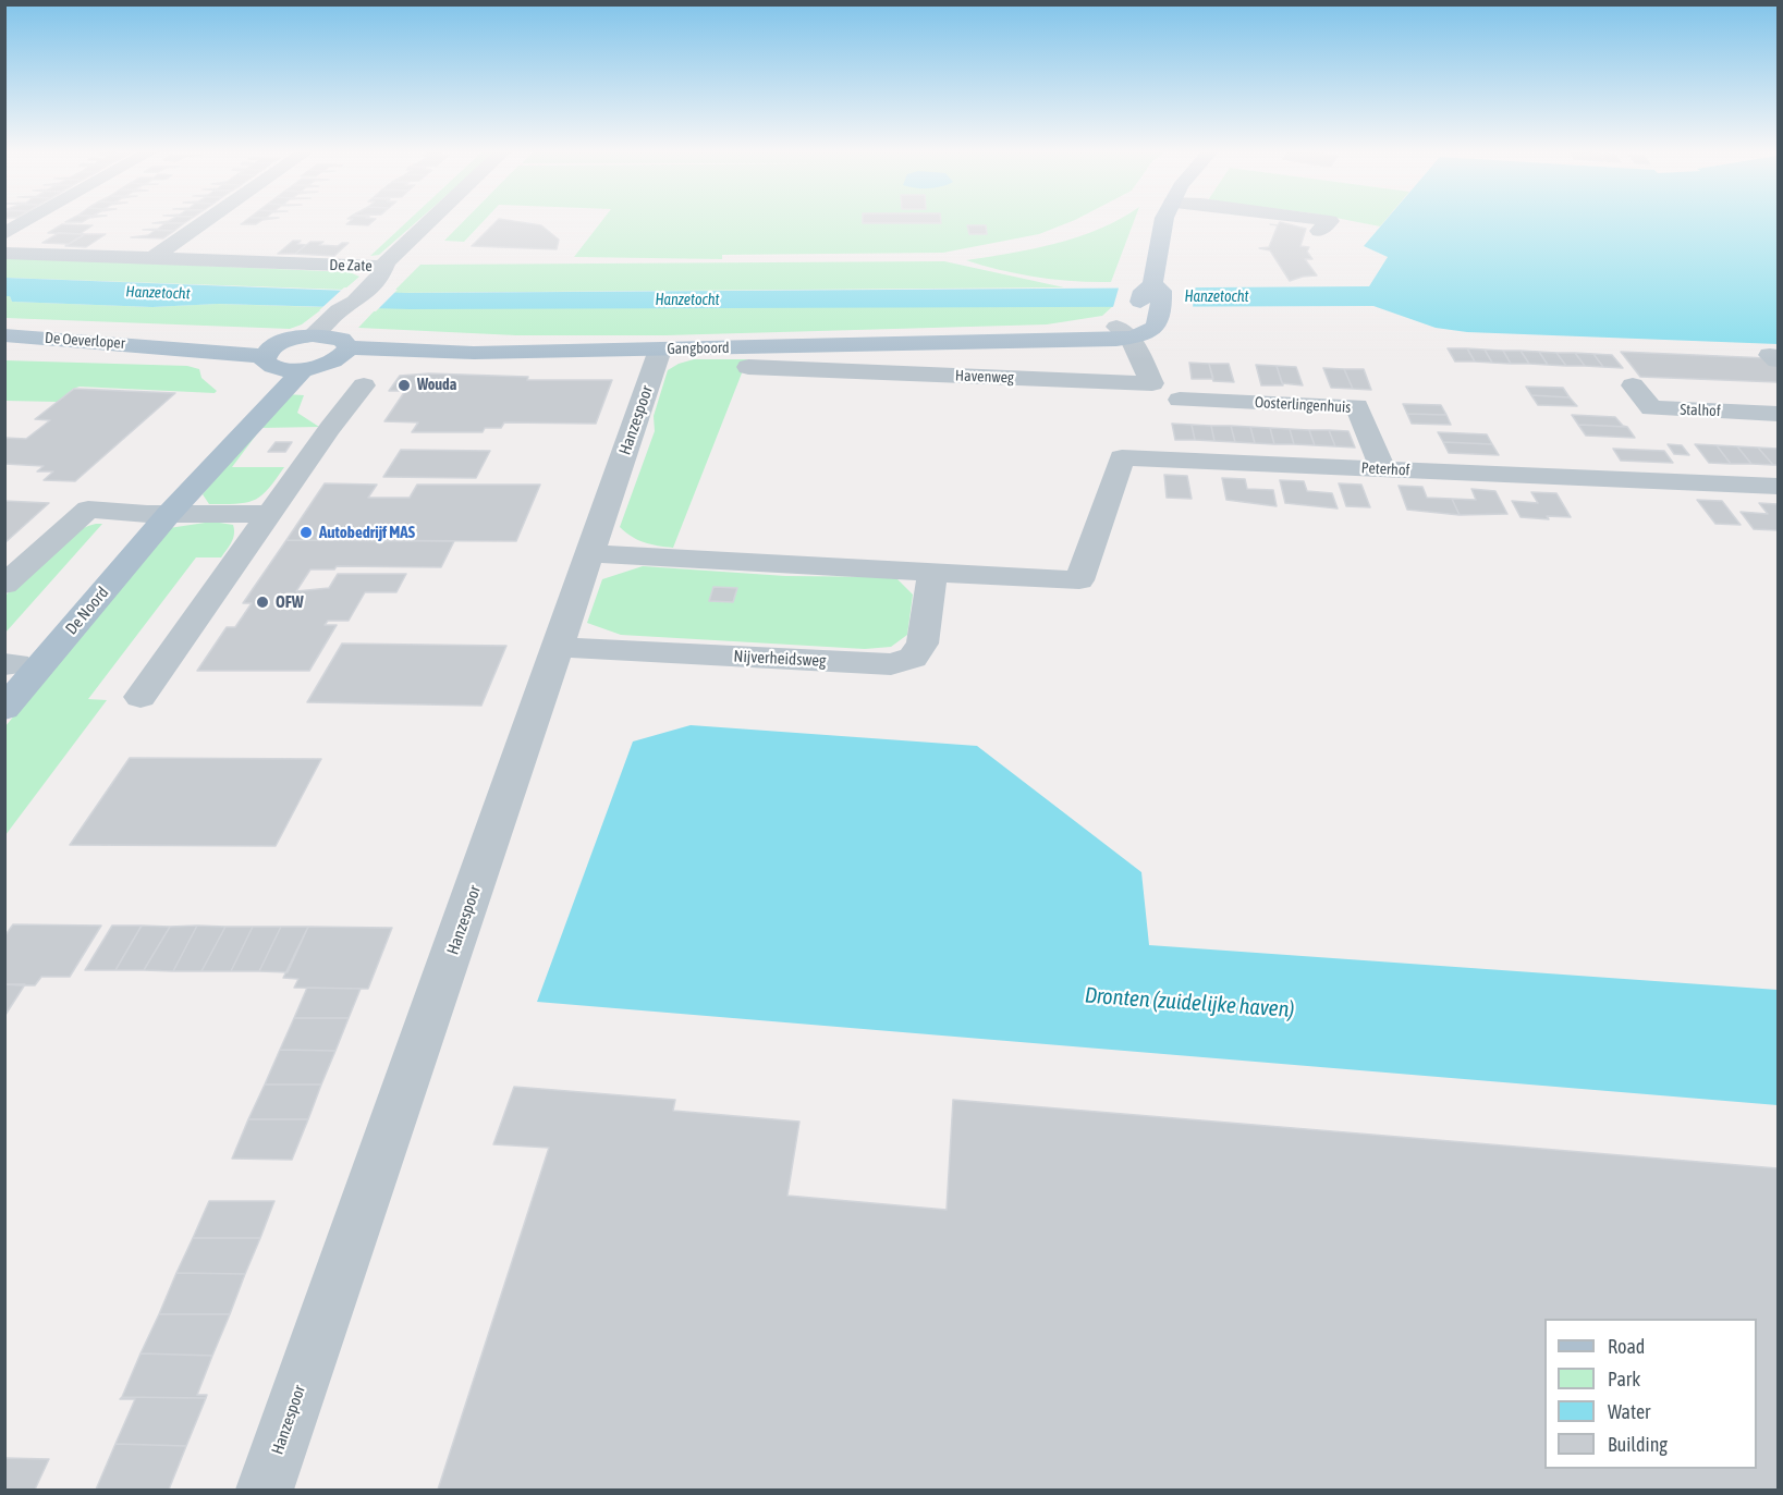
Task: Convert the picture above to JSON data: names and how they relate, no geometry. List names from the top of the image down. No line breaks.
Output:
{"streets":{"main road":["De Oeverloper","Gangboord","De Noord"],"street":["De Zate","Havenweg","Oosterlingenhuis","Stalhof","Hanzespoor","Peterhof","Nijverheidsweg"]},"crossings":[["De Oeverloper","De Noord"],["Gangboord","Havenweg"],["Gangboord","Hanzespoor"],["Oosterlingenhuis","Peterhof"],["Hanzespoor","Nijverheidsweg"],["Peterhof","Nijverheidsweg"]],"water":["Hanzetocht","Dronten (zuidelijke haven)"],"places":["Wouda","Autobedrijf MAS","OFW"],"legend":["Road","Park","Water","Building"]}
